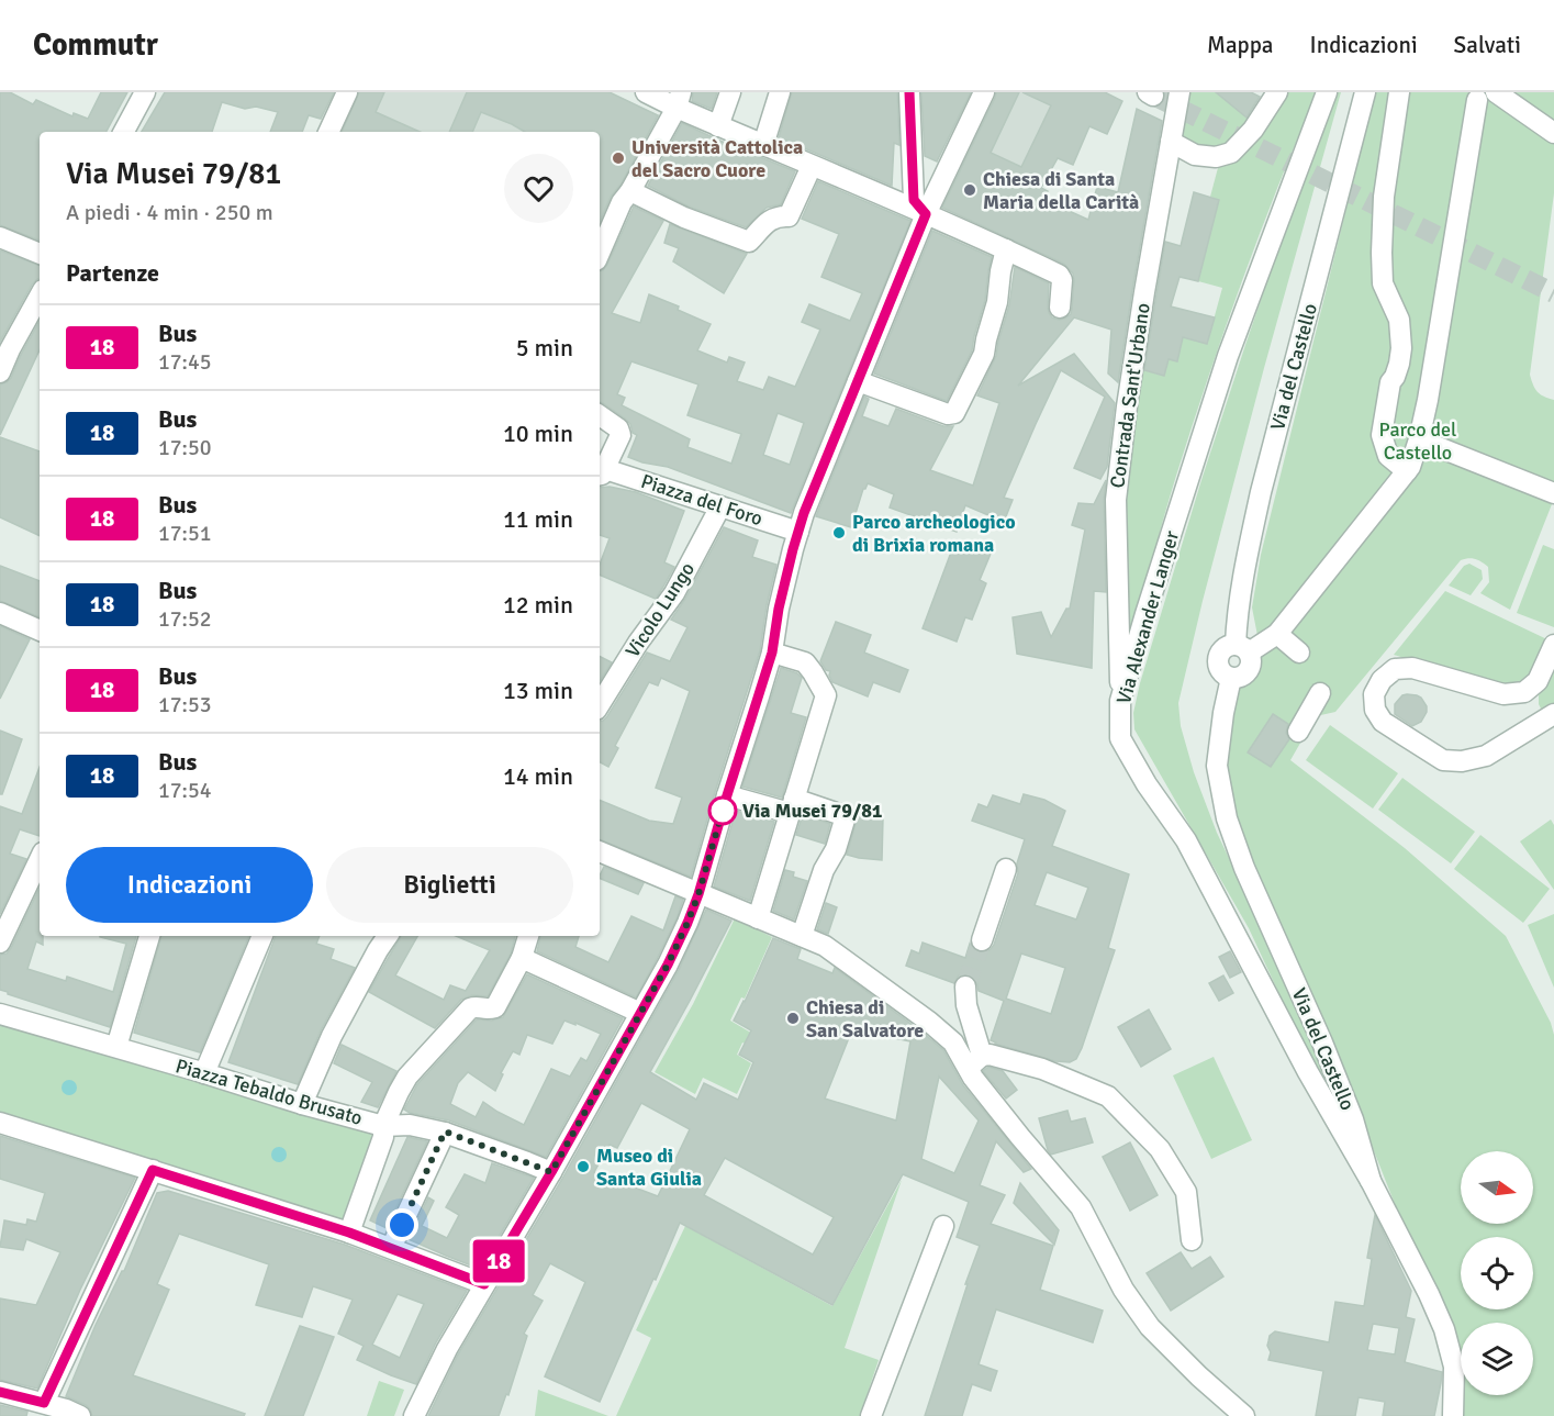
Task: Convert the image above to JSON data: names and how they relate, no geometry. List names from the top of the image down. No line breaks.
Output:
{"streets":{"street":["Via del Castello","Contrada Sant'Urbano","Piazza del Foro","Vicolo Lungo","Via Alexander Langer","Piazza Tebaldo Brusato"]},"crossings":[["Via del Castello","Via Alexander Langer"],["Contrada Sant'Urbano","Via Alexander Langer"],["Piazza del Foro","Vicolo Lungo"]],"parks":["Parco del Castello"],"places":["Università Cattolica del Sacro Cuore","Chiesa di Santa Maria della Carità","Parco archeologico di Brixia romana","Via Musei 79/81","Chiesa di San Salvatore","Museo di Santa Giulia"],"lines":["bus line 18"],"north":"right","page":{"header":"Commutr","nav":["Mappa","Indicazioni","Salvati"],"on_map":"18","heading":[["Via Musei 79/81","A piedi · 4 min · 250 m"],"Partenze"],"list":[{"mark":"18","name":"Bus","note":"17:45","value":"5 min"},{"mark":"18","name":"Bus","note":"17:50","value":"10 min"},{"mark":"18","name":"Bus","note":"17:51","value":"11 min"},{"mark":"18","name":"Bus","note":"17:52","value":"12 min"},{"mark":"18","name":"Bus","note":"17:53","value":"13 min"},{"mark":"18","name":"Bus","note":"17:54","value":"14 min"}],"buttons":["Indicazioni","Biglietti"]}}
